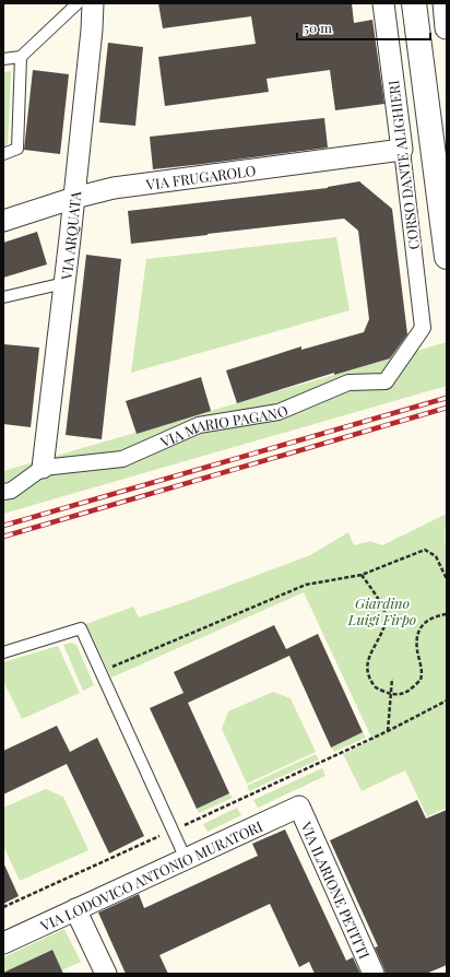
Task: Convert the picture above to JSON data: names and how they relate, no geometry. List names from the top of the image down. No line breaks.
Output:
{"streets":{"street":["CORSO DANTE ALIGHIERI","VIA FRUGAROLO","VIA ARQUATA","VIA MARIO PAGANO","VIA LODOVICO ANTONIO MURATORI","VIA ILARIONE PETITTI"]},"crossings":[["CORSO DANTE ALIGHIERI","VIA FRUGAROLO"],["CORSO DANTE ALIGHIERI","VIA MARIO PAGANO"],["VIA FRUGAROLO","VIA ARQUATA"],["VIA ARQUATA","VIA MARIO PAGANO"],["VIA LODOVICO ANTONIO MURATORI","VIA ILARIONE PETITTI"]],"parks":["Giardino Luigi Firpo"],"scale_bar":"50 m"}
